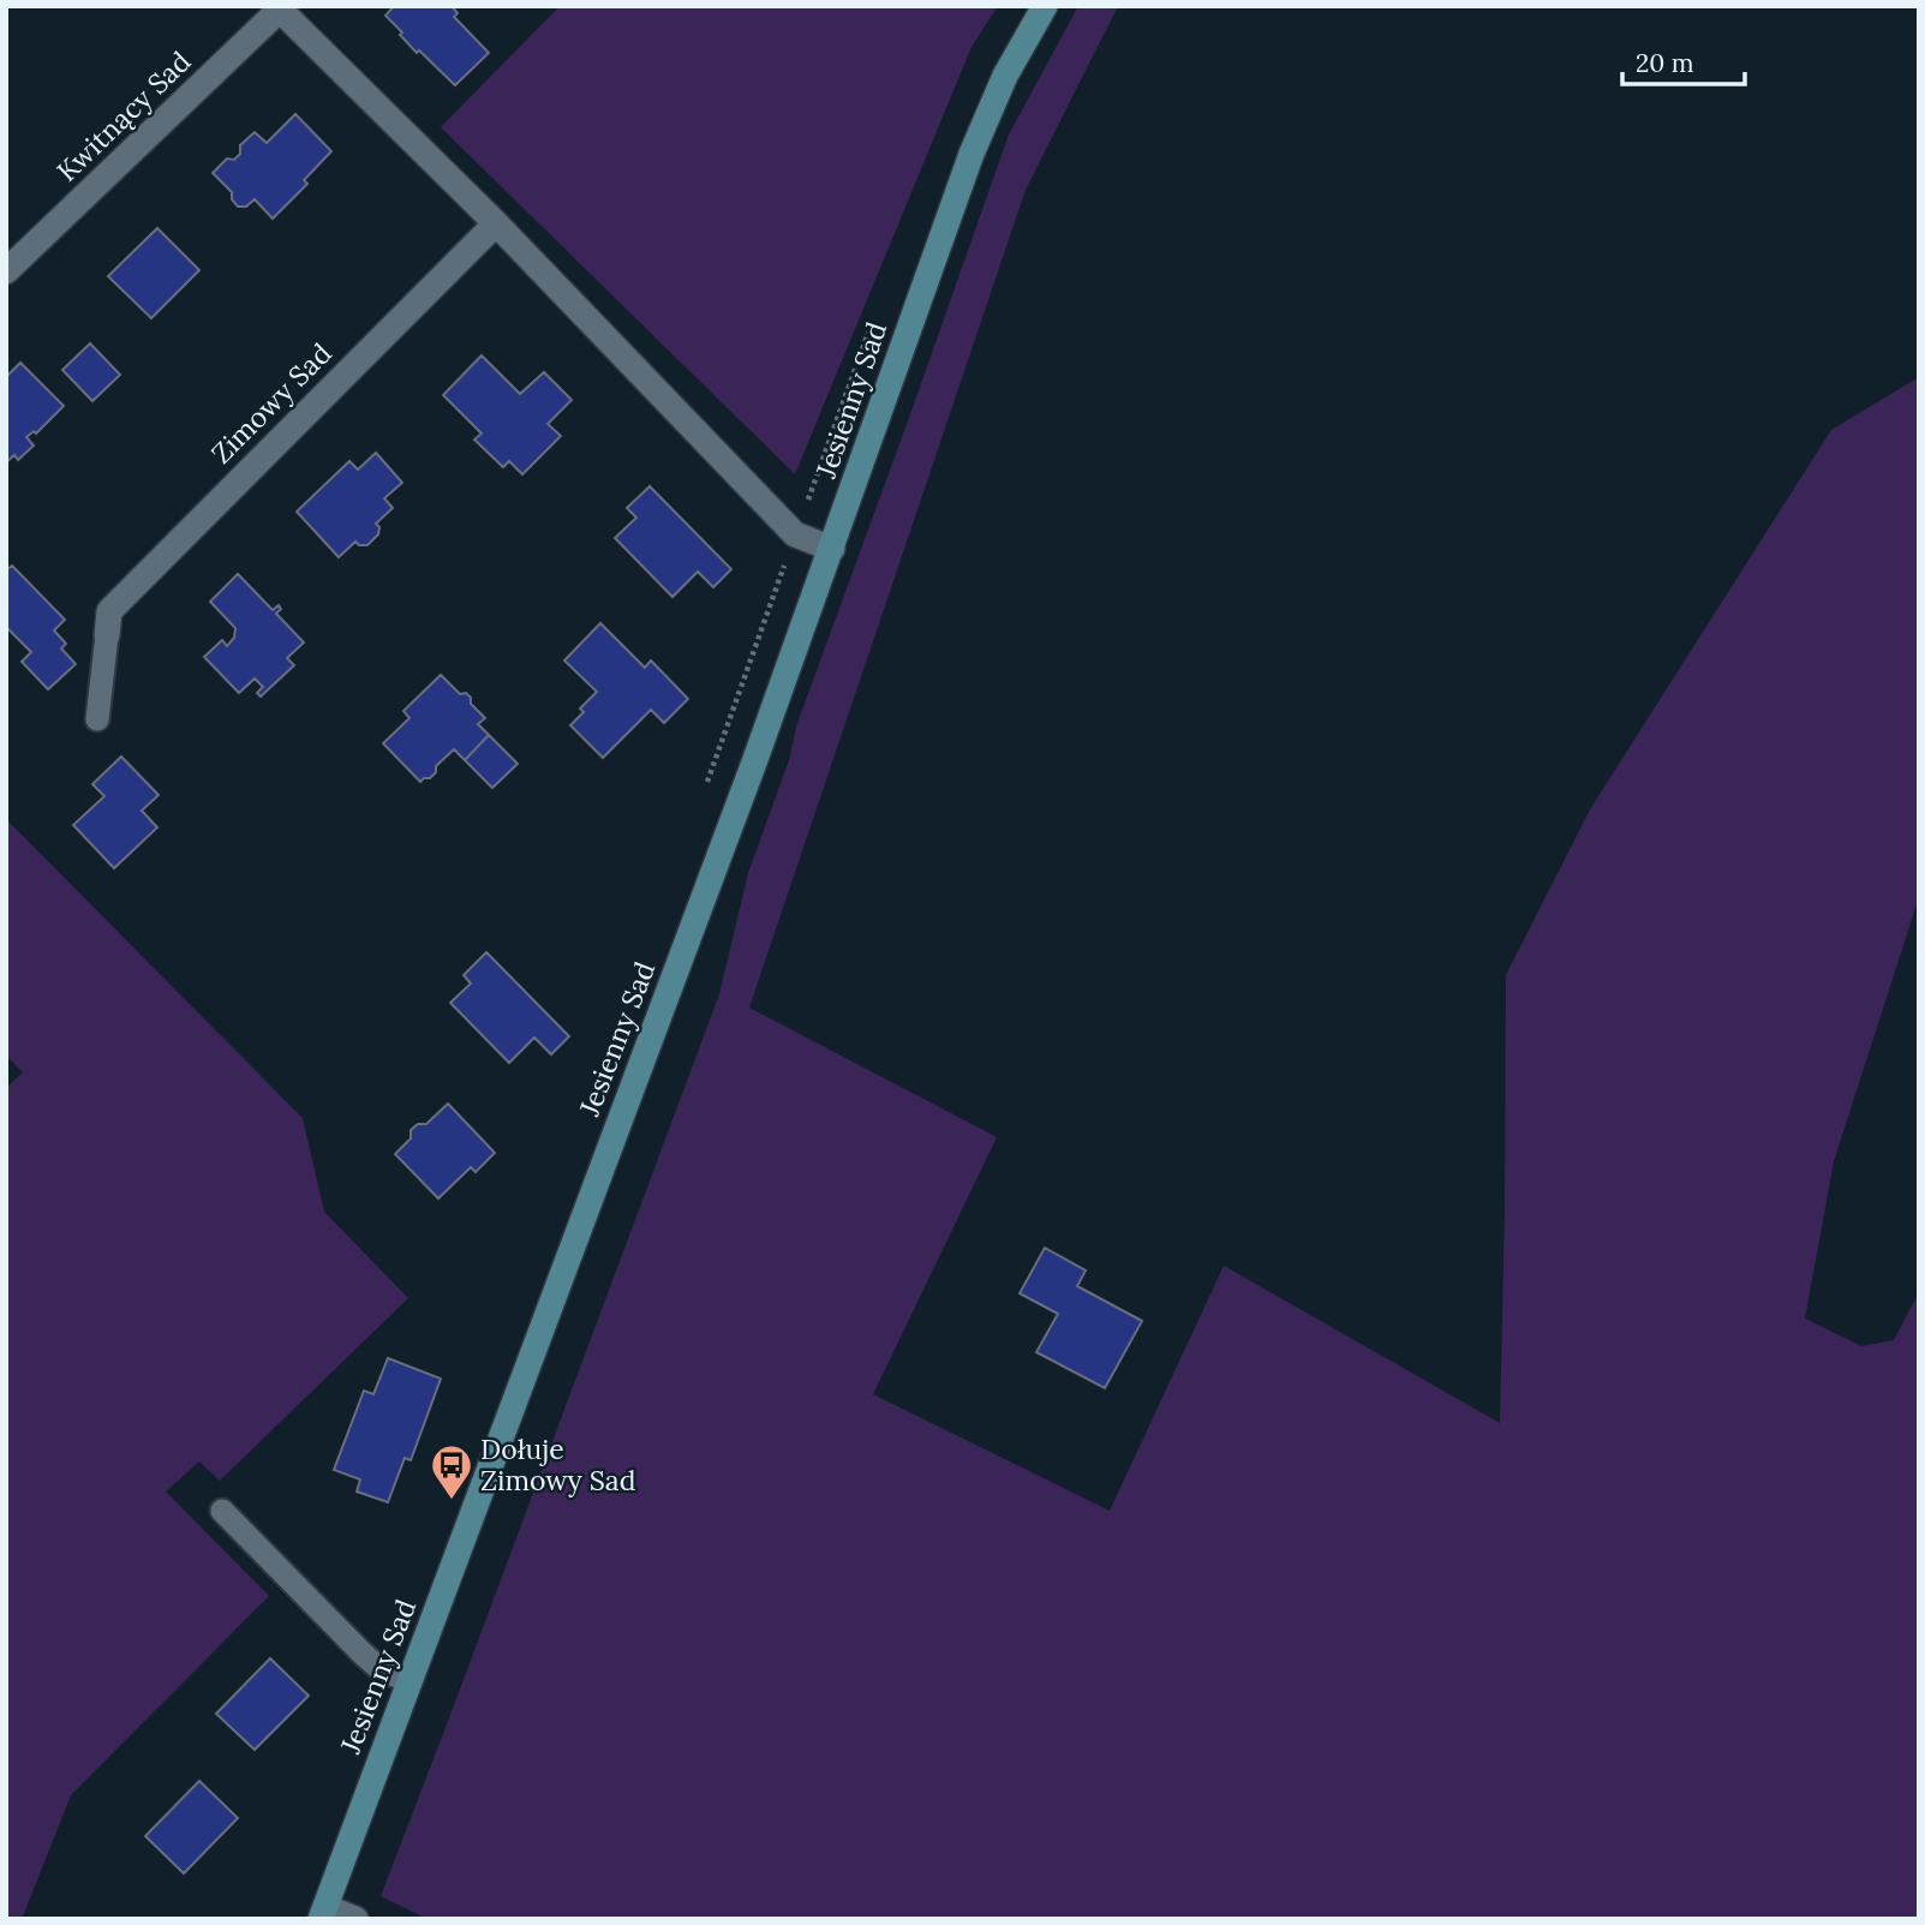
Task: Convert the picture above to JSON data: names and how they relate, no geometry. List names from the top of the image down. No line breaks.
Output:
{"streets":{"street":["Kwitnący Sad","Jesienny Sad","Zimowy Sad"]},"places":{"bus stop":["Dołuje Zimowy Sad"]},"scale_bar":"20 m"}
